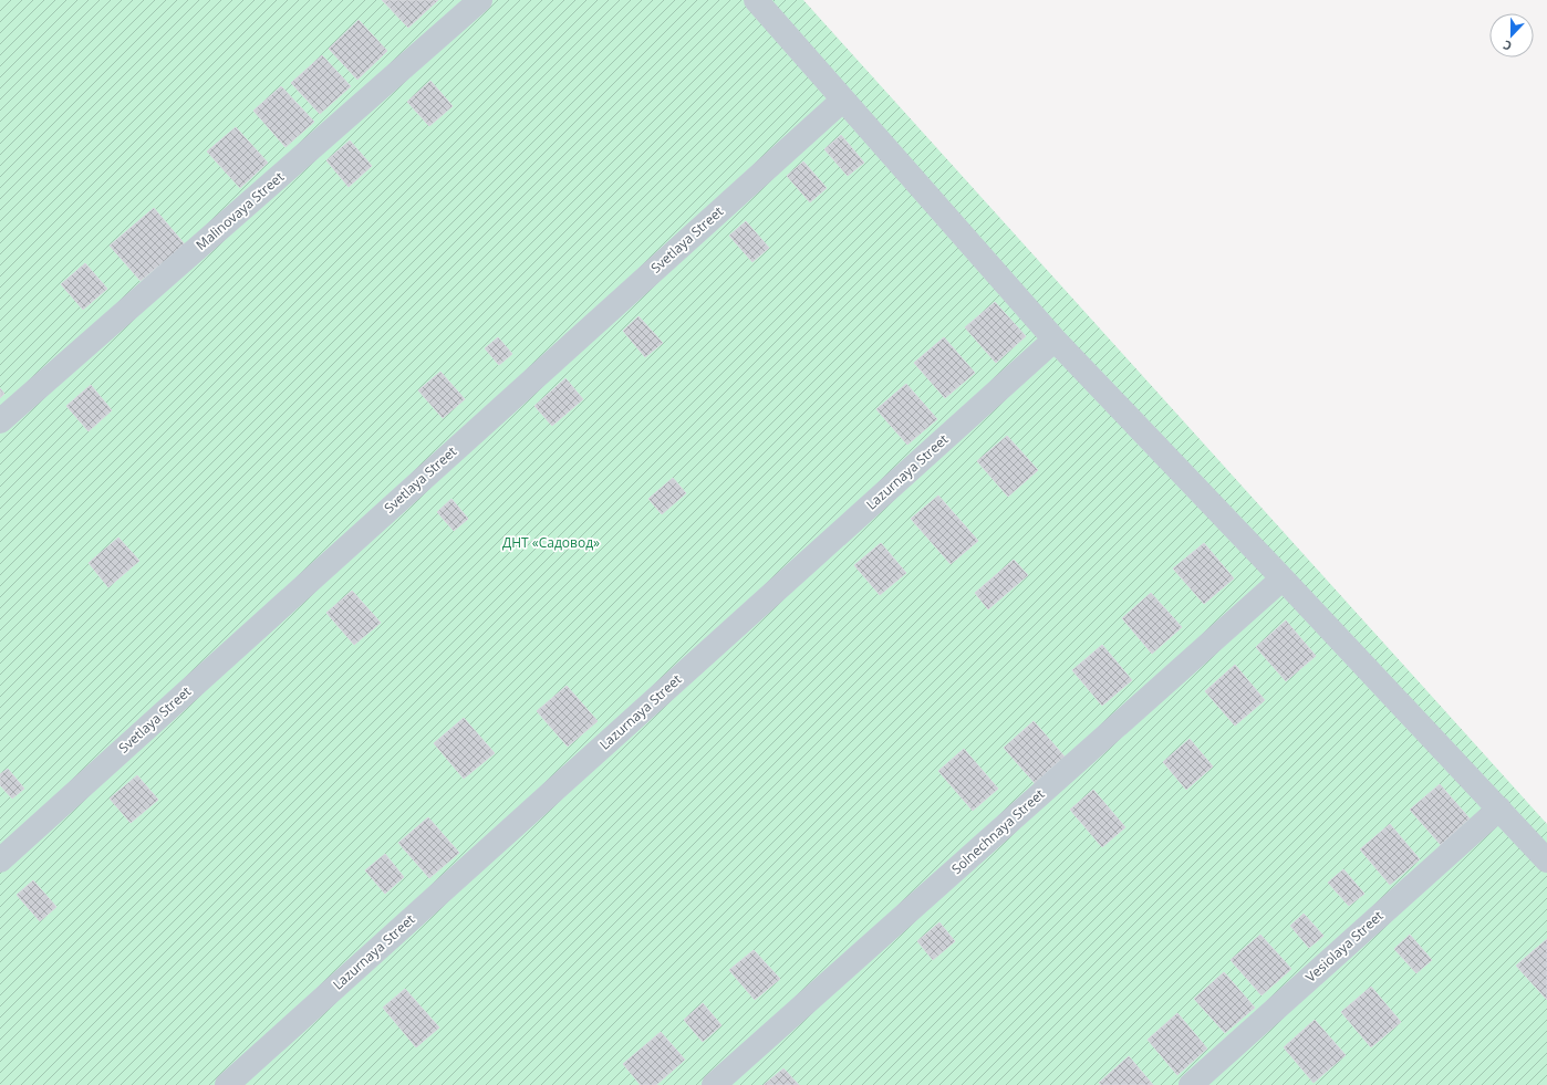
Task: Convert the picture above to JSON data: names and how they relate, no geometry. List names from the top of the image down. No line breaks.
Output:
{"streets":{"street":["Malinovaya Street","Svetlaya Street","Lazurnaya Street","Solnechnaya Street","Vesiolaya Street"]},"parks":["ДНТ «Садовод»"],"north":"bottom"}
